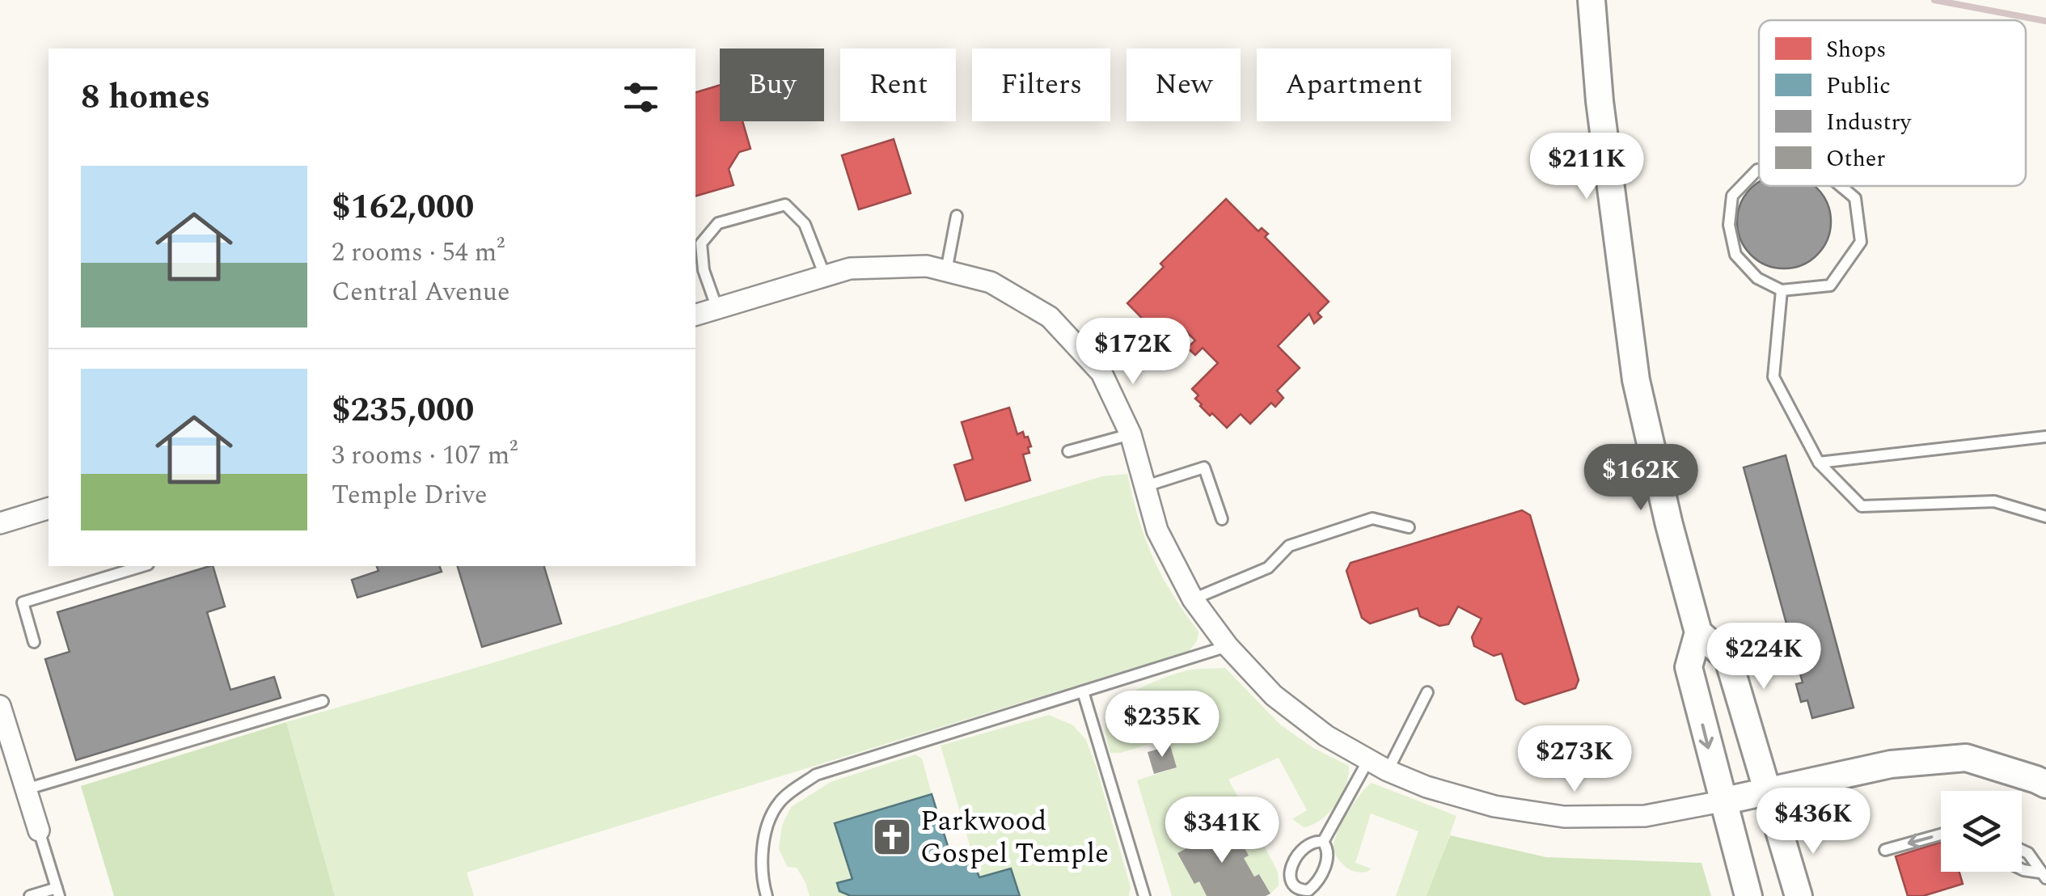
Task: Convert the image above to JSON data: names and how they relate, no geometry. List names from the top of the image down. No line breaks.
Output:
{"places":{"church":["Parkwood Gospel Temple"]},"legend":["Shops","Public","Industry","Other"],"page":{"chip":["Buy","Rent","Filters","New","Apartment"],"heading":"8 homes","price":["$211K","$172K","$162K","$224K","$235K","$273K","$436K","$341K"],"list":[{"name":"$162,000","note":"2 rooms · 54 m² · Central Avenue"},{"name":"$235,000","note":"3 rooms · 107 m² · Temple Drive"}]}}
